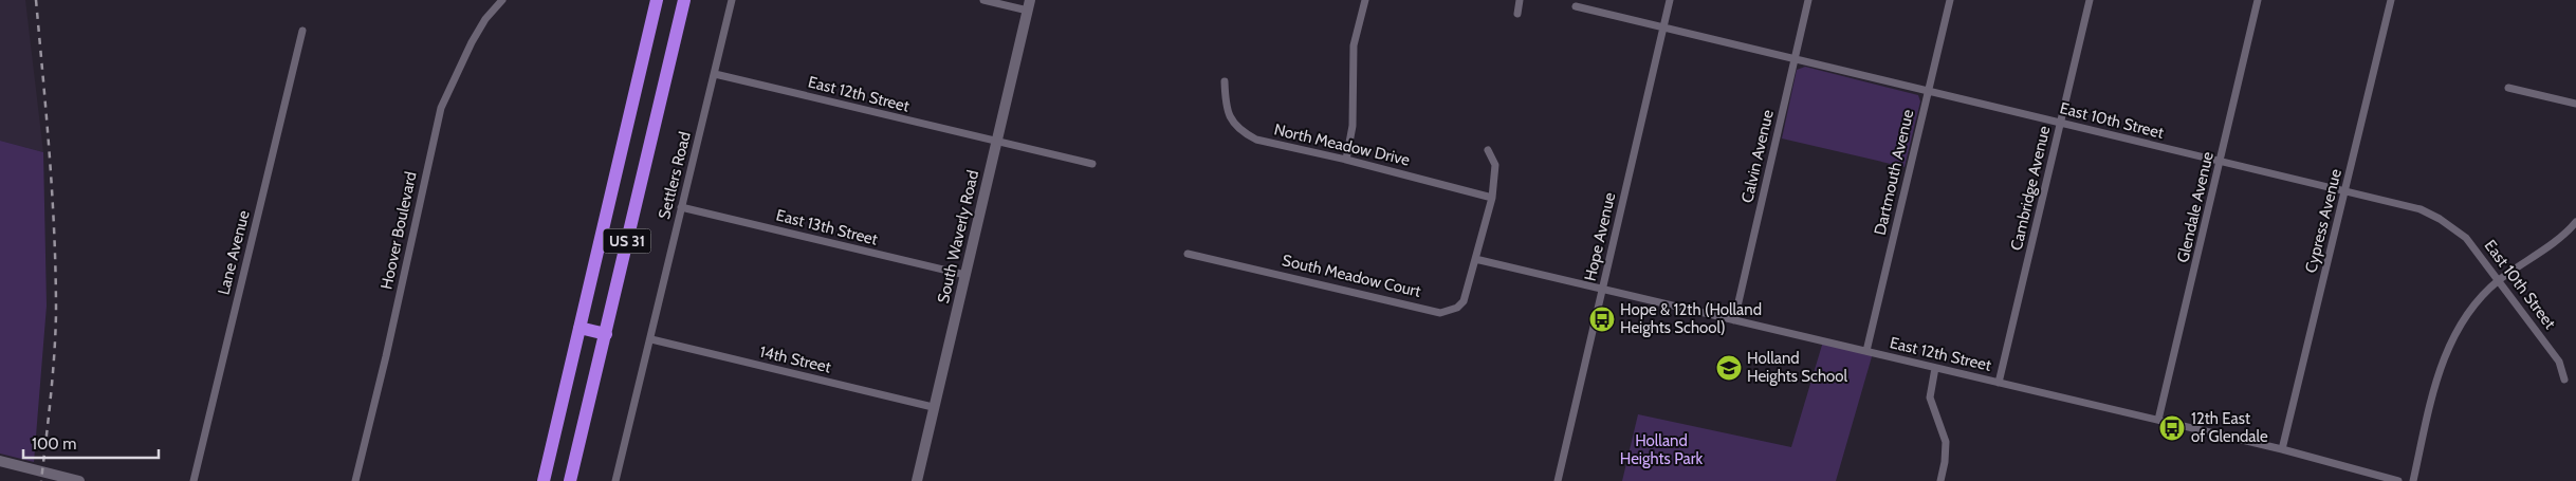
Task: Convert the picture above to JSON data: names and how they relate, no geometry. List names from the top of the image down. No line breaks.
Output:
{"streets":{"highway":["US 31"],"main road":["South Waverly Road"],"street":["East 12th Street","East 10th Street","North Meadow Drive","Calvin Avenue","Dartmouth Avenue","Settlers Road","Cambridge Avenue","Glendale Avenue","Cypress Avenue","East 13th Street","Hoover Boulevard","Hope Avenue","Lane Avenue","South Meadow Court","14th Street"]},"crossings":[["East 12th Street","Calvin Avenue"],["East 12th Street","Dartmouth Avenue"],["East 12th Street","Settlers Road"],["East 12th Street","Cambridge Avenue"],["East 12th Street","Glendale Avenue"],["East 12th Street","Cypress Avenue"],["East 12th Street","South Waverly Road"],["East 12th Street","Hope Avenue"],["East 12th Street","South Meadow Court"],["East 10th Street","Calvin Avenue"],["East 10th Street","Dartmouth Avenue"],["East 10th Street","Cambridge Avenue"],["East 10th Street","Glendale Avenue"],["East 10th Street","Cypress Avenue"],["East 10th Street","Hope Avenue"],["North Meadow Drive","South Meadow Court"],["Settlers Road","East 13th Street"],["Settlers Road","14th Street"],["East 13th Street","South Waverly Road"],["South Waverly Road","14th Street"]],"parks":["Holland Heights Park"],"places":{"bus stop":["Hope & 12th (Holland Heights School)","12th East of Glendale"],"school or university":["Holland Heights School"]},"scale_bar":"100 m"}
